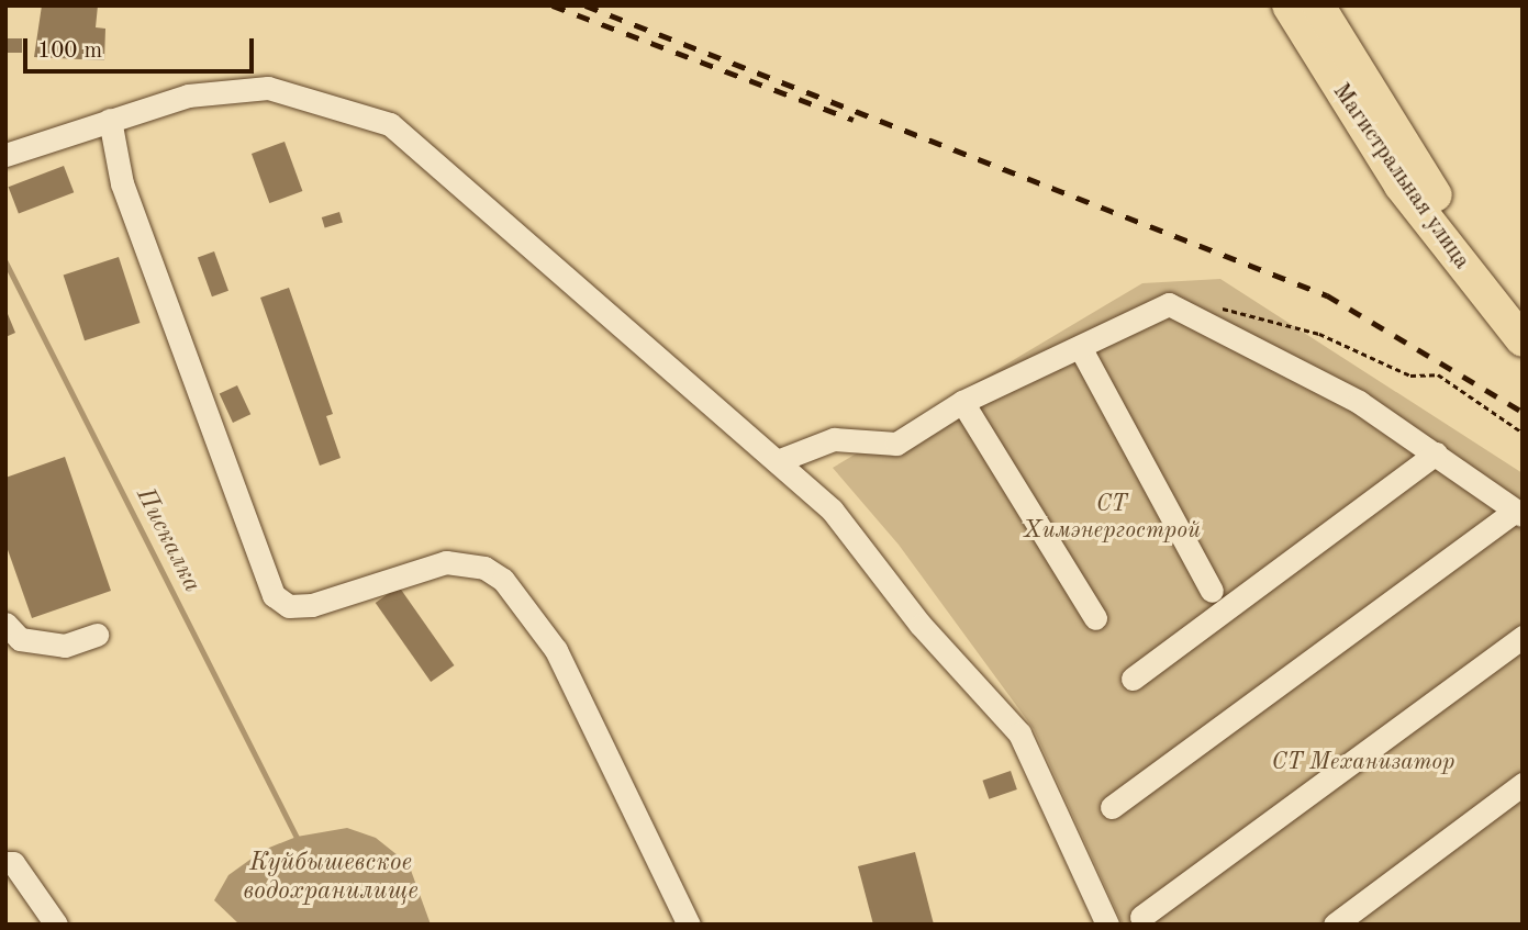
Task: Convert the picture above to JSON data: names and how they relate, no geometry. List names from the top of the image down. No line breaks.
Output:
{"streets":{"highway":["Магистральная улица"]},"water":["Пискалка","Куйбышевское водохранилище"],"parks":["СТ Химэнергострой","СТ Механизатор"],"scale_bar":"100 m"}
